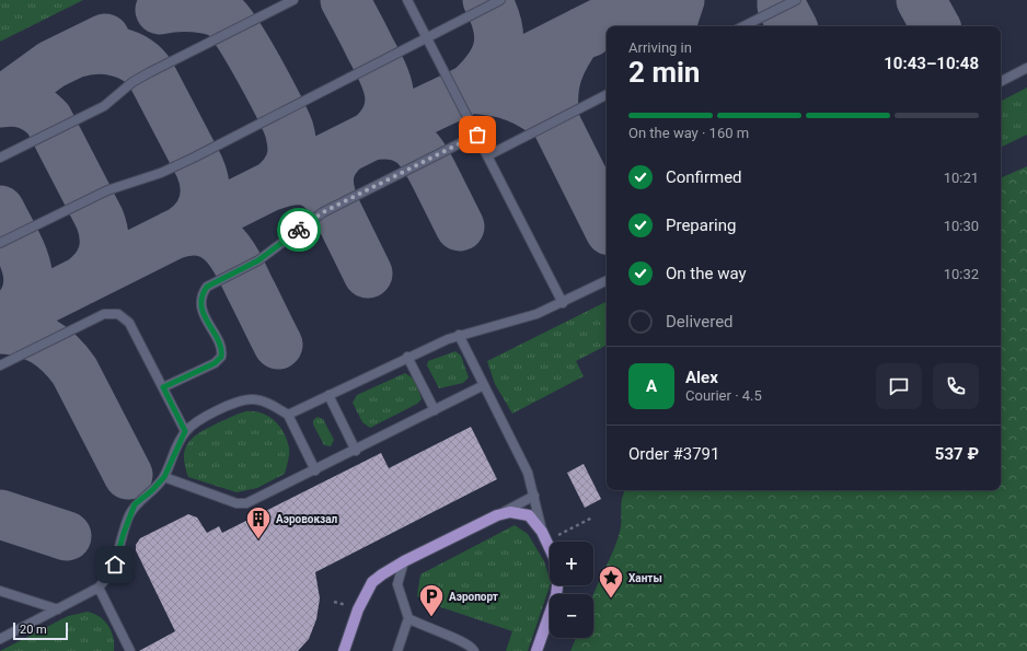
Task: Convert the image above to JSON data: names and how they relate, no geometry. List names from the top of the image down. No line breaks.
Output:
{"places":{"building":["Аэровокзал"],"place":["Ханты"],"parking":["Аэропорт"]},"scale_bar":"20 m","page":{"heading":["2 min","Arriving in","10:43–10:48"],"panel":["Alex","Courier · 4.5","Order #3791","537 ₽"],"bar":"On the way · 160 m","list":[["Confirmed","10:21"],["Preparing","10:30"],["On the way","10:32"],"Delivered"],"round":"A","map_buttons":["+","−"],"scale":"20 m"}}
